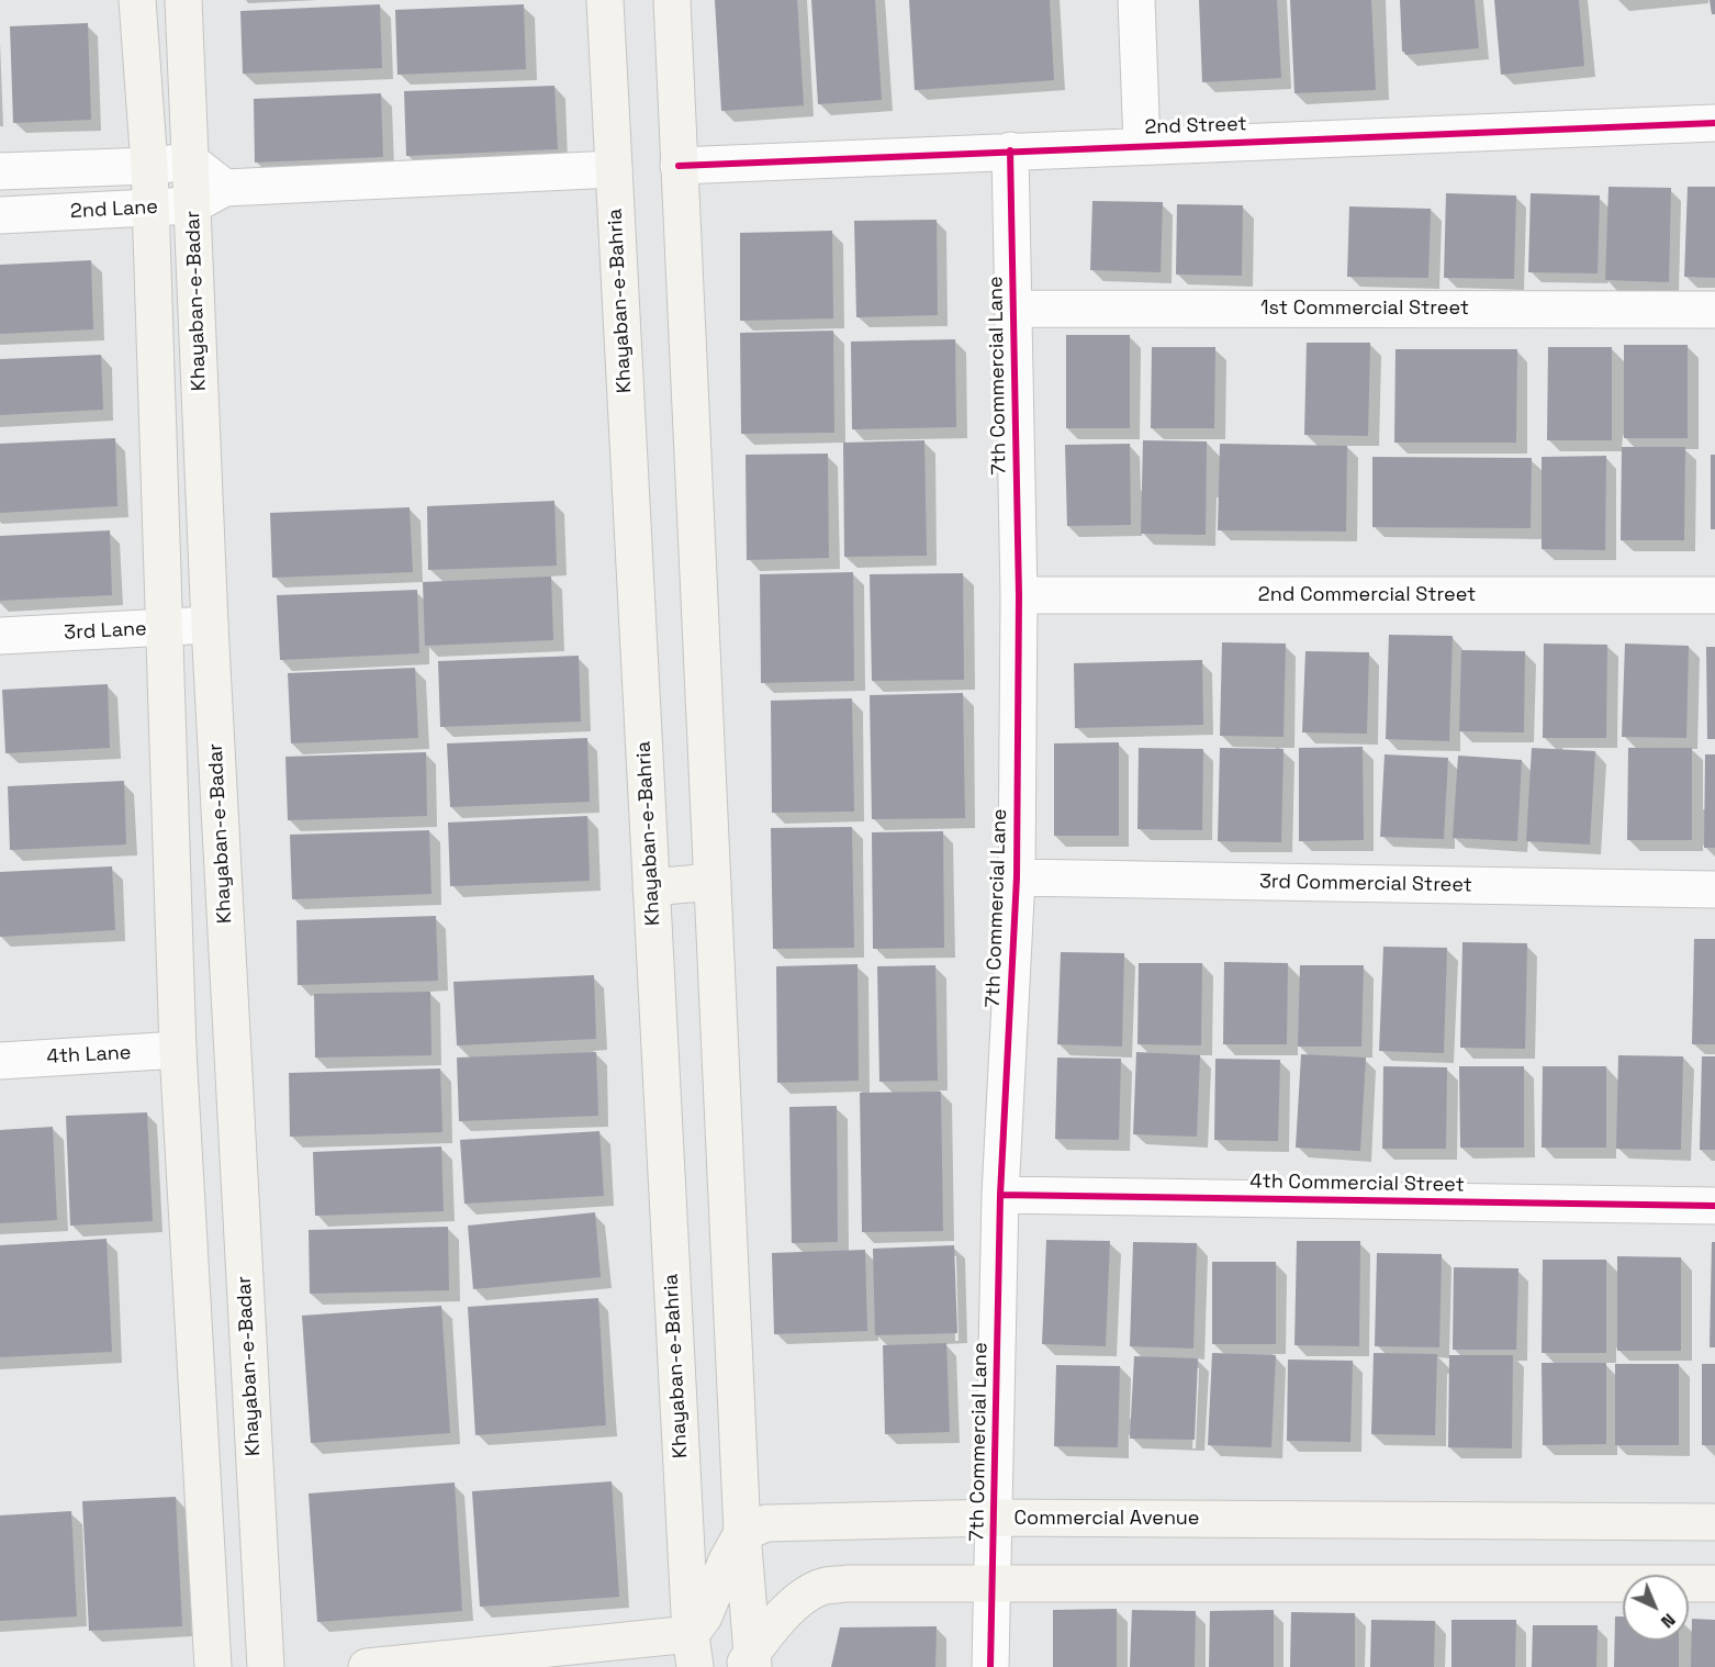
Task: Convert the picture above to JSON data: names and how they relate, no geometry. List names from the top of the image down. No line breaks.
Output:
{"streets":{"main road":["Khayaban-e-Badar","Khayaban-e-Bahria","Commercial Avenue"],"street":["2nd Street","2nd Lane","1st Commercial Street","7th Commercial Lane","2nd Commercial Street","3rd Lane","3rd Commercial Street","4th Lane","4th Commercial Street"]},"crossings":[["2nd Street","7th Commercial Lane"],["2nd Lane","Khayaban-e-Badar"],["Khayaban-e-Badar","3rd Lane"],["1st Commercial Street","7th Commercial Lane"],["7th Commercial Lane","2nd Commercial Street"],["7th Commercial Lane","3rd Commercial Street"],["7th Commercial Lane","4th Commercial Street"],["7th Commercial Lane","Commercial Avenue"]],"north":"bottom right"}
